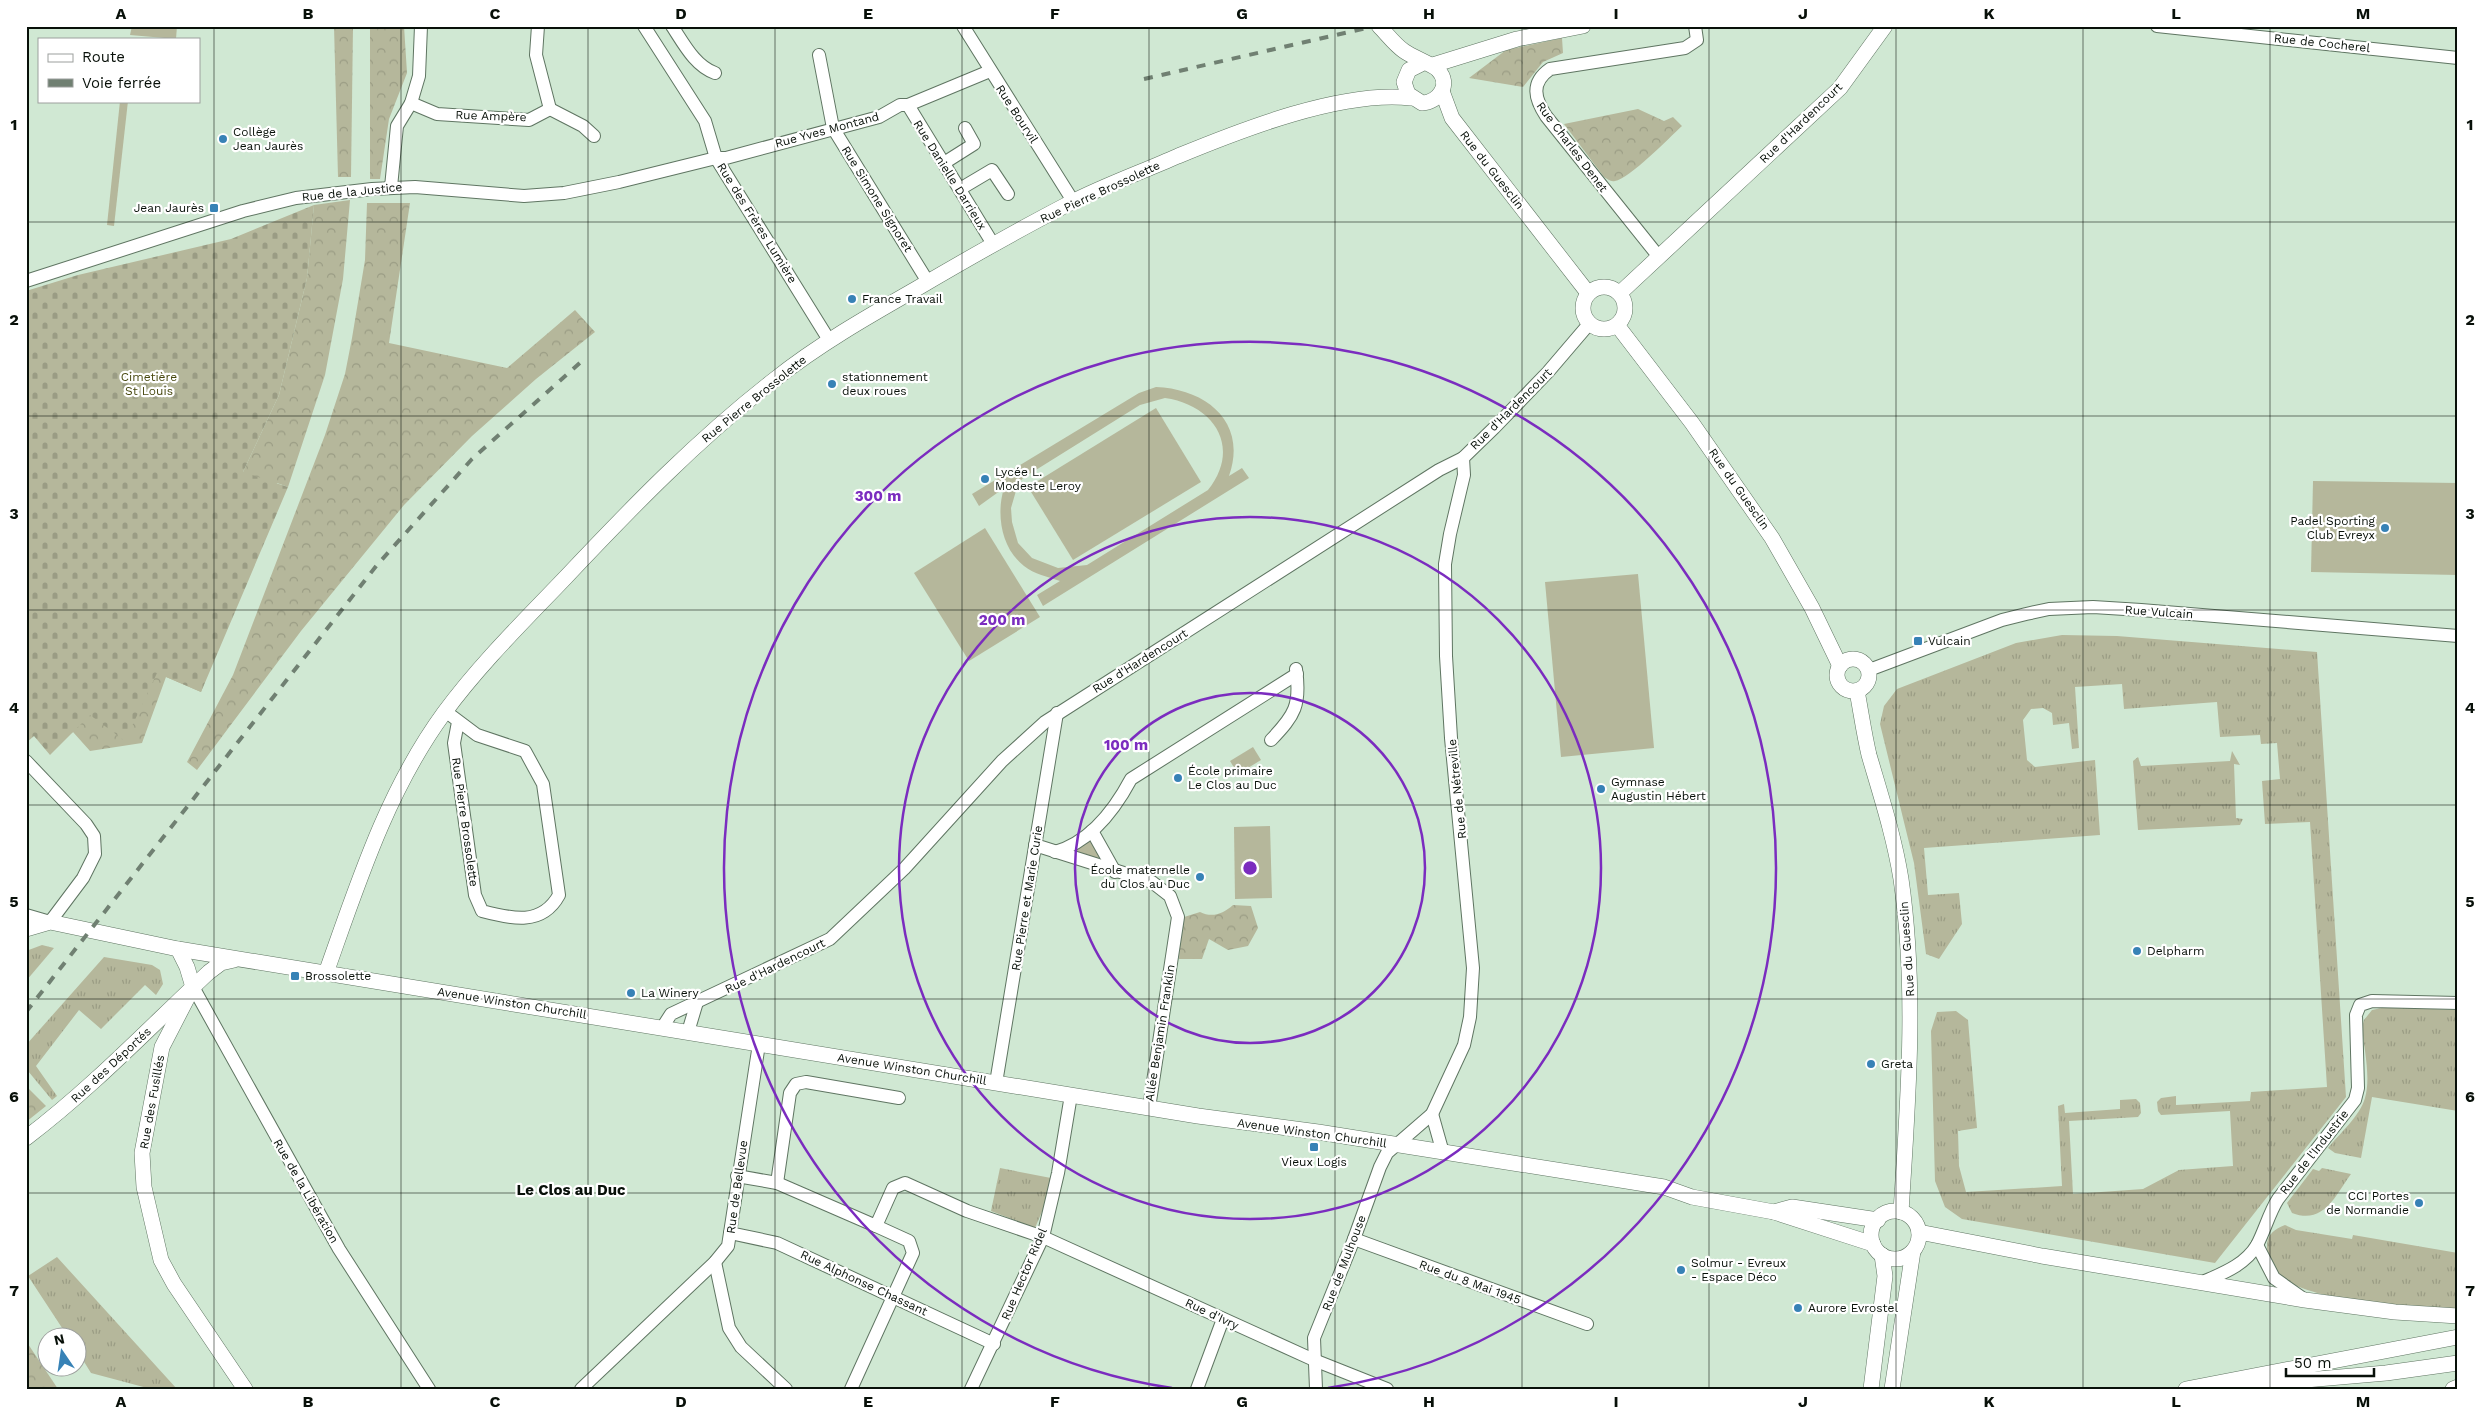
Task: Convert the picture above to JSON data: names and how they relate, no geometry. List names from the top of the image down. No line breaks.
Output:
{"streets":{"main road":["Rue d'Hardencourt","Rue du Guesclin","Rue Pierre Brossolette","Avenue Winston Churchill","Rue des Déportés","Rue des Fusillés"],"street":["Rue de Cocherel","Rue Bourvil","Rue Ampère","Rue Yves Montand","Rue Charles Denet","Rue Danielle Darrieux","Rue de la Justice","Rue Simone Signoret","Rue des Frères Lumière","Rue Vulcain","Rue de Nétreville","Rue Pierre et Marie Curie","Allée Benjamin Franklin","Rue de l'Industrie","Rue de Bellevue","Rue de la Libération","Rue de Mulhouse","Rue Hector Ridel","Rue du 8 Mai 1945","Rue Alphonse Chassant","Rue d'Ivry"]},"crossings":[["Rue Bourvil","Rue Yves Montand"],["Rue Bourvil","Rue Pierre Brossolette"],["Rue d'Hardencourt","Rue Charles Denet"],["Rue d'Hardencourt","Rue du Guesclin"],["Rue d'Hardencourt","Rue de Nétreville"],["Rue d'Hardencourt","Rue Pierre et Marie Curie"],["Rue d'Hardencourt","Avenue Winston Churchill"],["Rue Yves Montand","Rue Danielle Darrieux"],["Rue Yves Montand","Rue de la Justice"],["Rue Yves Montand","Rue Simone Signoret"],["Rue Yves Montand","Rue des Frères Lumière"],["Rue du Guesclin","Rue Vulcain"],["Rue Danielle Darrieux","Rue Pierre Brossolette"],["Rue de la Justice","Rue des Frères Lumière"],["Rue Pierre Brossolette","Rue Simone Signoret"],["Rue Pierre Brossolette","Rue des Frères Lumière"],["Rue Pierre Brossolette","Avenue Winston Churchill"],["Rue de Nétreville","Avenue Winston Churchill"],["Rue de Nétreville","Rue de Mulhouse"],["Rue Pierre et Marie Curie","Avenue Winston Churchill"],["Rue Pierre et Marie Curie","Allée Benjamin Franklin"],["Avenue Winston Churchill","Allée Benjamin Franklin"],["Avenue Winston Churchill","Rue des Déportés"],["Avenue Winston Churchill","Rue de Bellevue"],["Avenue Winston Churchill","Rue de Mulhouse"],["Avenue Winston Churchill","Rue Hector Ridel"],["Rue des Déportés","Rue des Fusillés"],["Rue des Déportés","Rue de la Libération"],["Rue des Fusillés","Rue de la Libération"],["Rue de Bellevue","Rue Alphonse Chassant"],["Rue de Mulhouse","Rue du 8 Mai 1945"],["Rue de Mulhouse","Rue d'Ivry"],["Rue Hector Ridel","Rue Alphonse Chassant"],["Rue Hector Ridel","Rue d'Ivry"]],"districts":["Le Clos au Duc"],"parks":["Cimetière St Louis"],"places":{"other":["Collège Jean Jaurès","France Travail","stationnement deux roues","Lycée L. Modeste Leroy","Padel Sporting Club Evreyx","École primaire Le Clos au Duc","Gymnase Augustin Hébert","École maternelle du Clos au Duc","Delpharm","La Winery","Greta","CCI Portes de Normandie","Solmur - Evreux - Espace Déco","Aurore Evrostel"],"transit":["Jean Jaurès","Vulcain","Brossolette","Vieux Logis"]},"legend":["Route","Voie ferrée"],"scale_bar":"50 m","north":"top","grid":{"columns":["A","B","C","D","E","F","G","H","I","J","K","L","M"],"rows":["1","2","3","4","5","6","7"]},"rings":["300 m","200 m","100 m"]}
